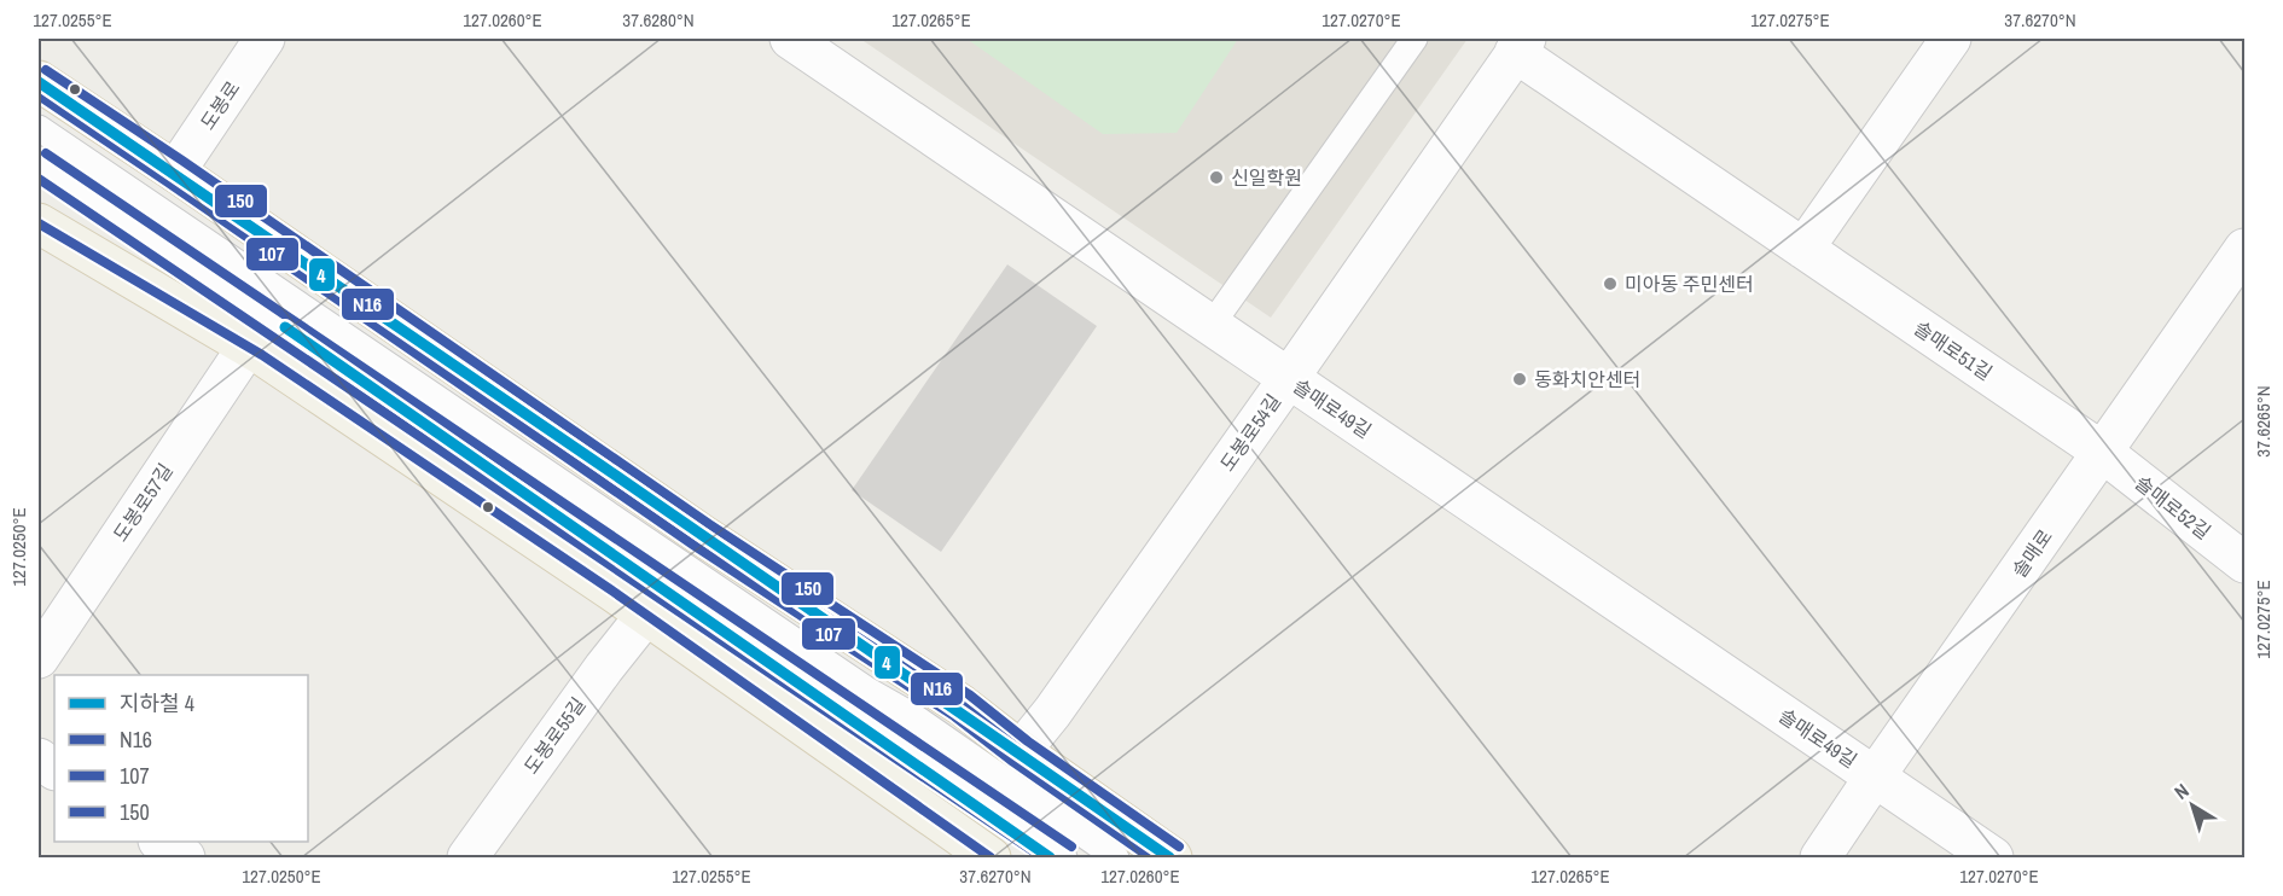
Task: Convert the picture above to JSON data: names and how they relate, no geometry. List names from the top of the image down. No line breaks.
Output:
{"streets":{"street":["도봉로","솔매로51길","솔매로49길","도봉로54길","도봉로57길","솔매로52길","솔매로","도봉로55길"]},"crossings":[["솔매로51길","도봉로54길"],["솔매로51길","솔매로52길"],["솔매로51길","솔매로"],["솔매로49길","도봉로54길"],["솔매로49길","솔매로"],["솔매로52길","솔매로"]],"places":["신일학원","미아동 주민센터","동화치안센터"],"lines":["transit line 150","transit line N16","metro line 4","transit line 107"],"legend":["지하철 4","N16","107","150"],"north":"top left","coordinates":["127.0255°E","127.0260°E","37.6280°N","127.0265°E","127.0270°E","127.0275°E","37.6270°N","37.6265°N","127.0250°E"]}
